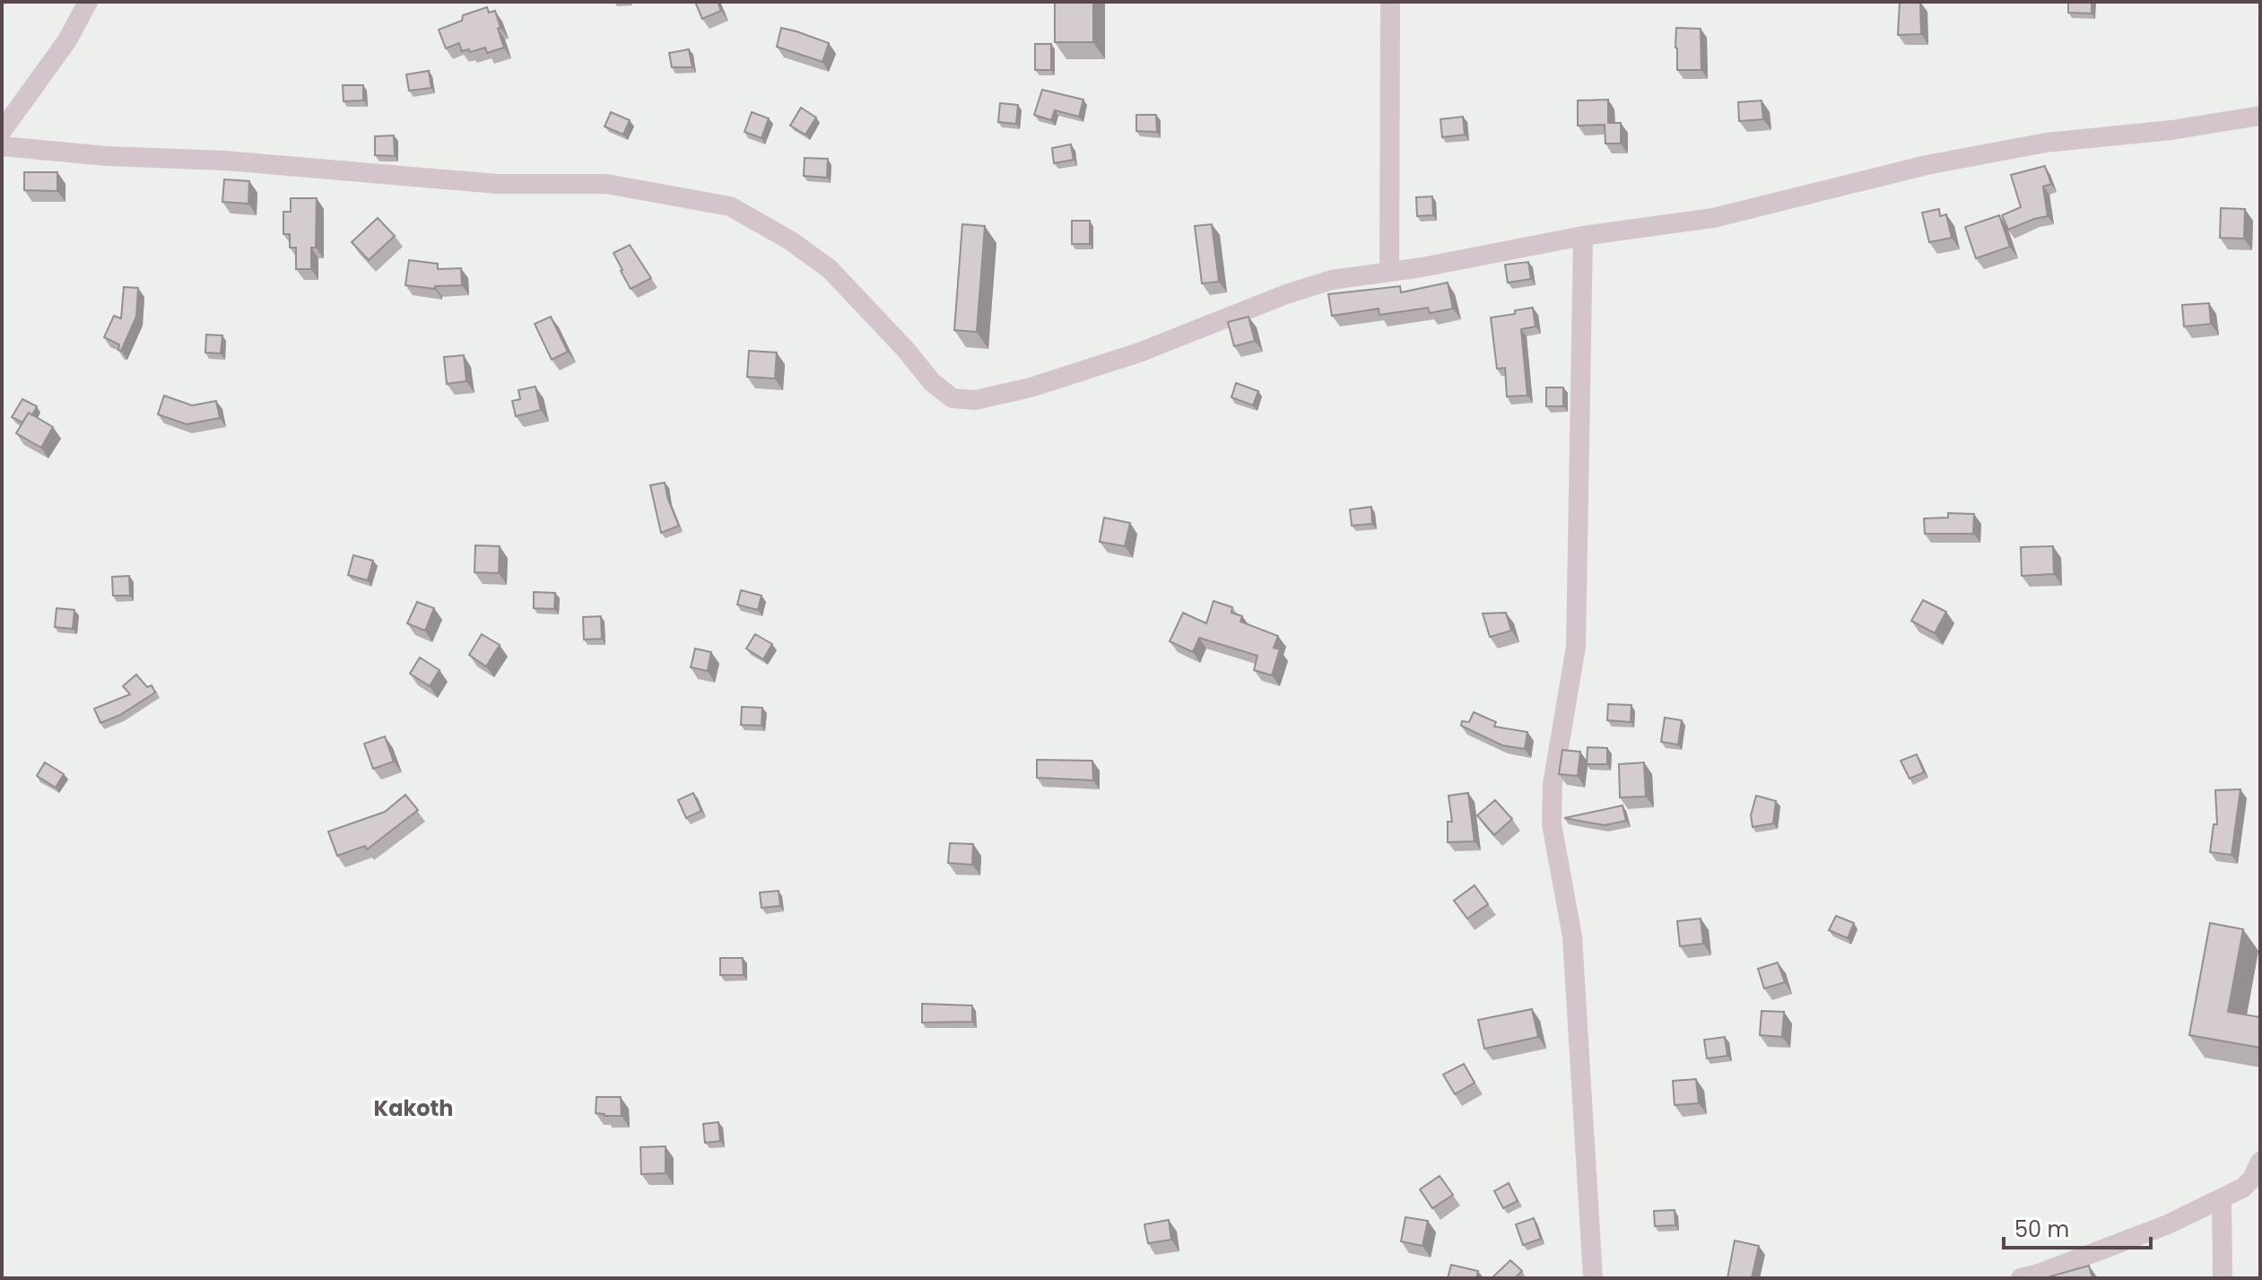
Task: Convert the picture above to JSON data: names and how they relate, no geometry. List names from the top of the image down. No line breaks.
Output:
{"districts":["Kakoth"],"scale_bar":"50 m"}
